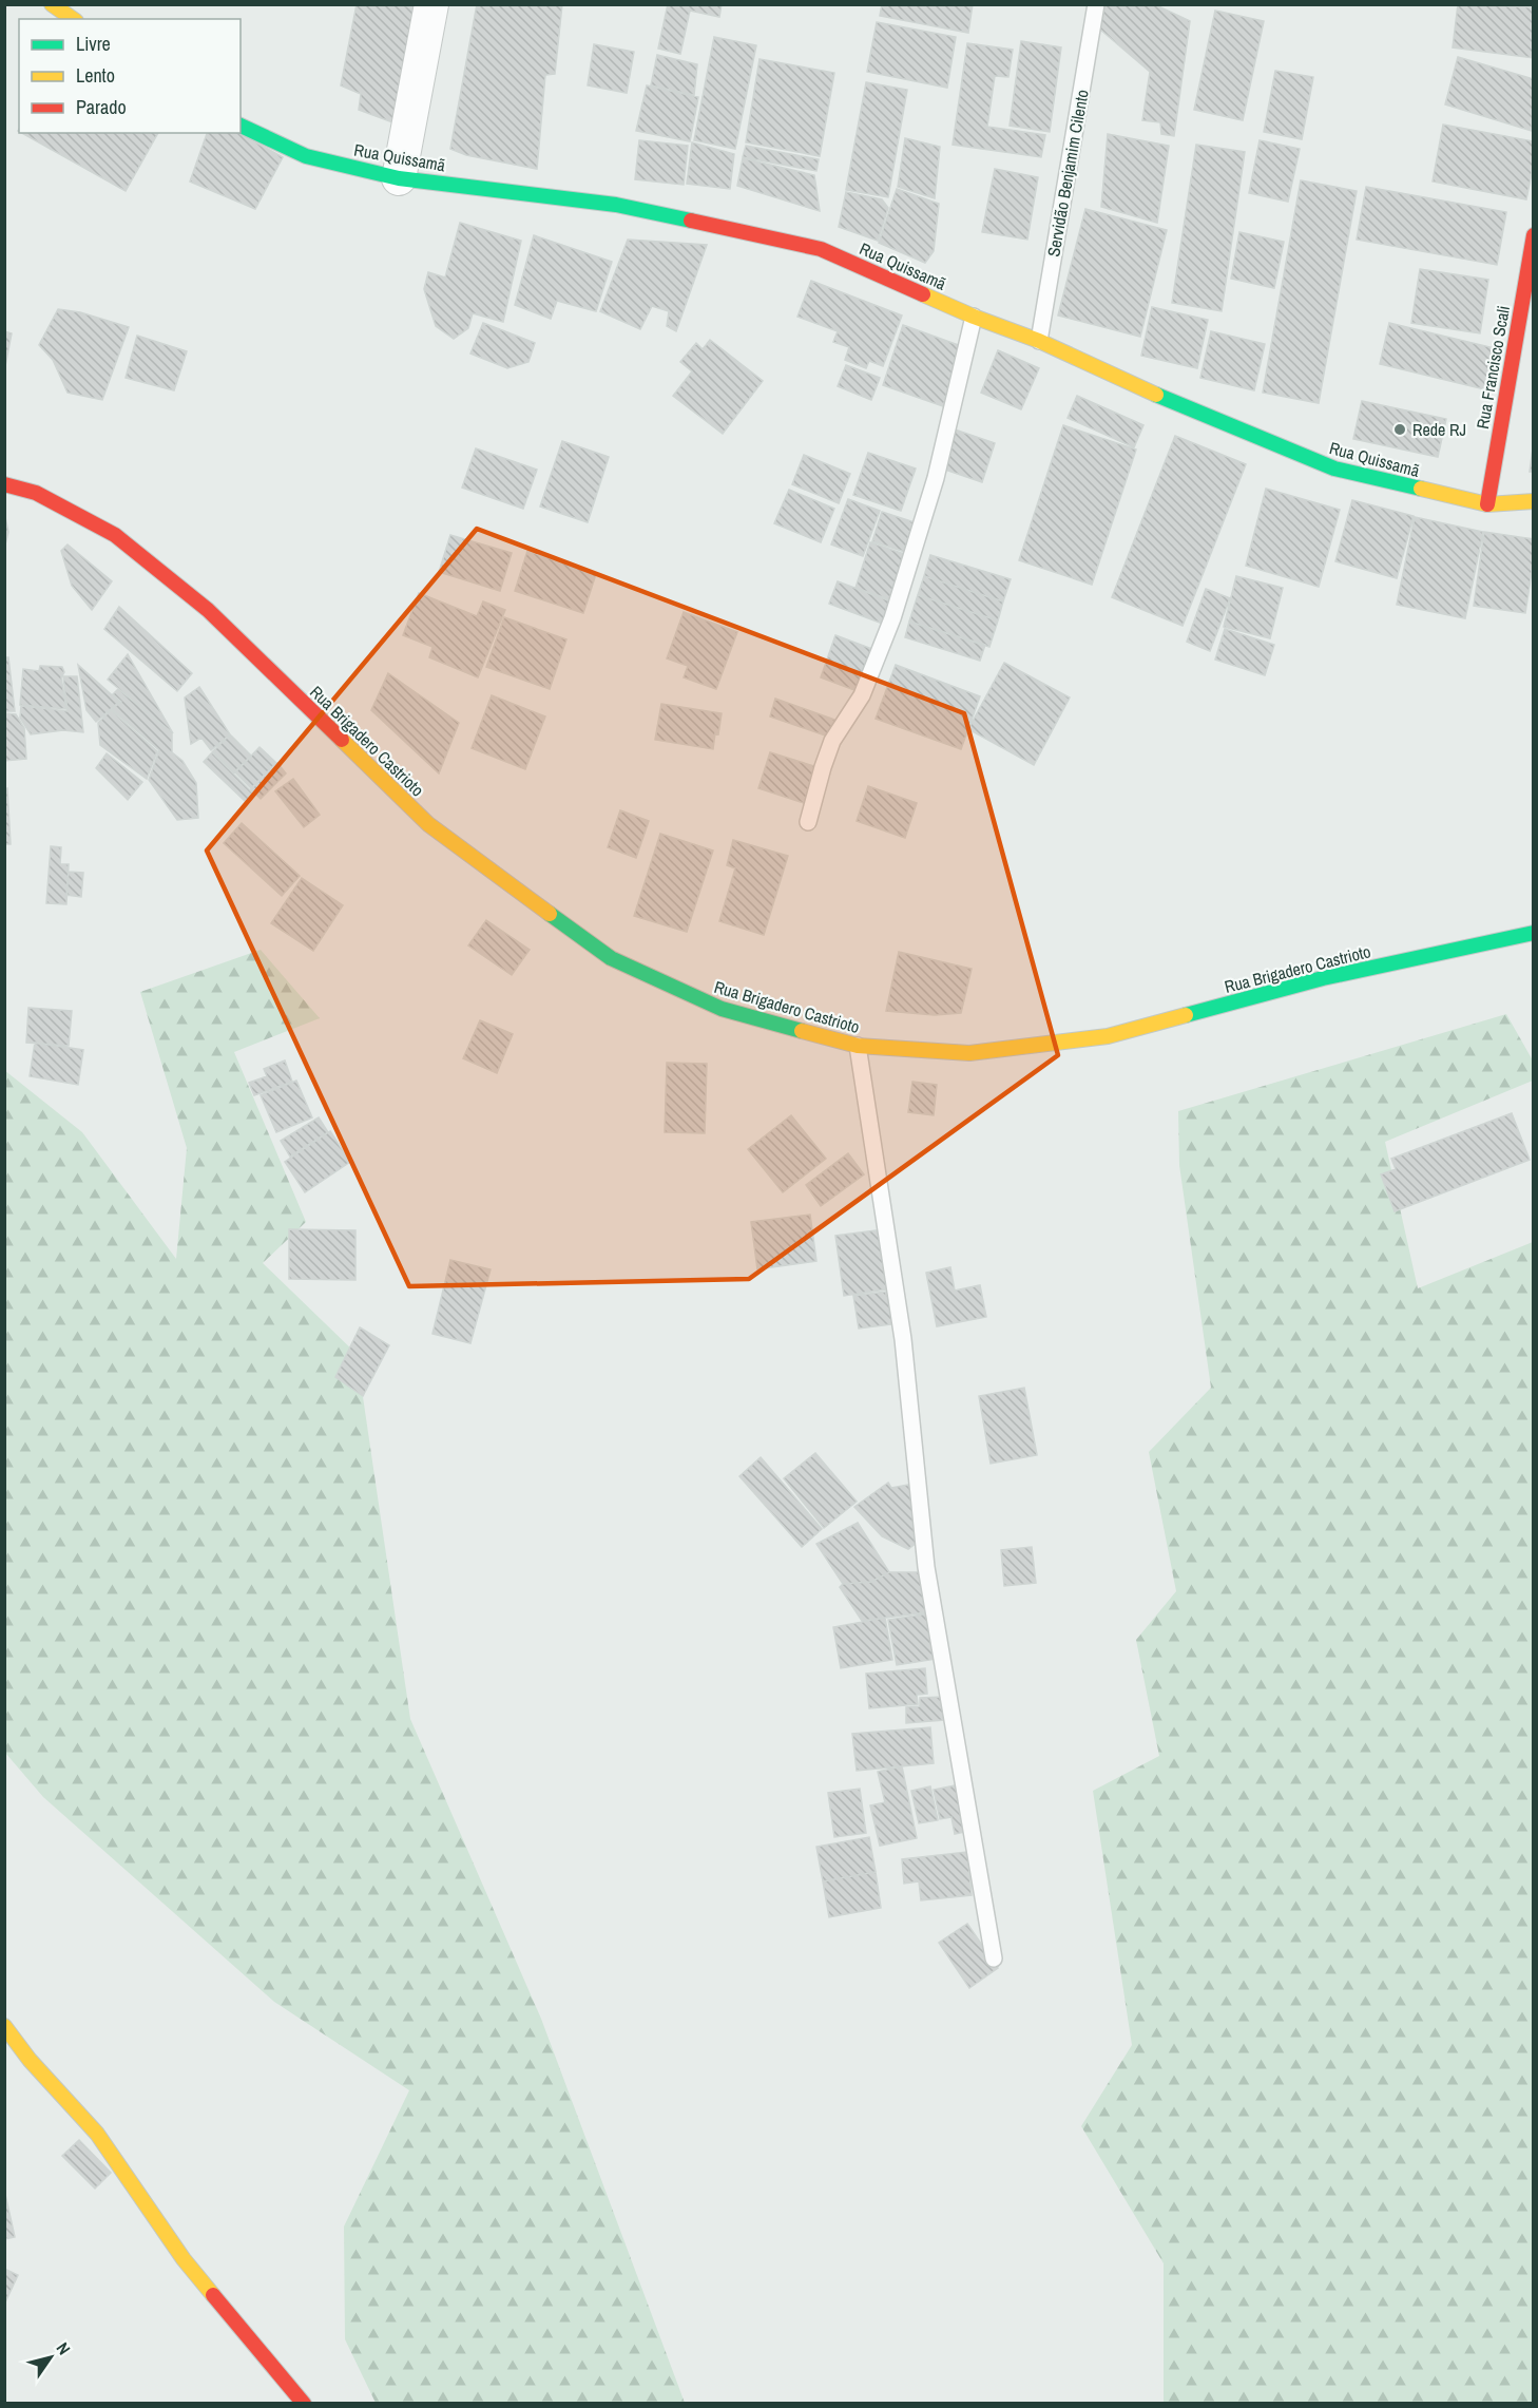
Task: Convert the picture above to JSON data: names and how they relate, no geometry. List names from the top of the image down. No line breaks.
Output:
{"streets":{"street":["Rua Quissamã","Rua Francisco Scali","Rua Brigadero Castrioto"],"lane":["Servidão Benjamim Cilento"]},"crossings":[["Rua Quissamã","Servidão Benjamim Cilento"],["Rua Quissamã","Rua Francisco Scali"]],"places":["Rede RJ"],"legend":["Livre","Lento","Parado"],"north":"top right"}
